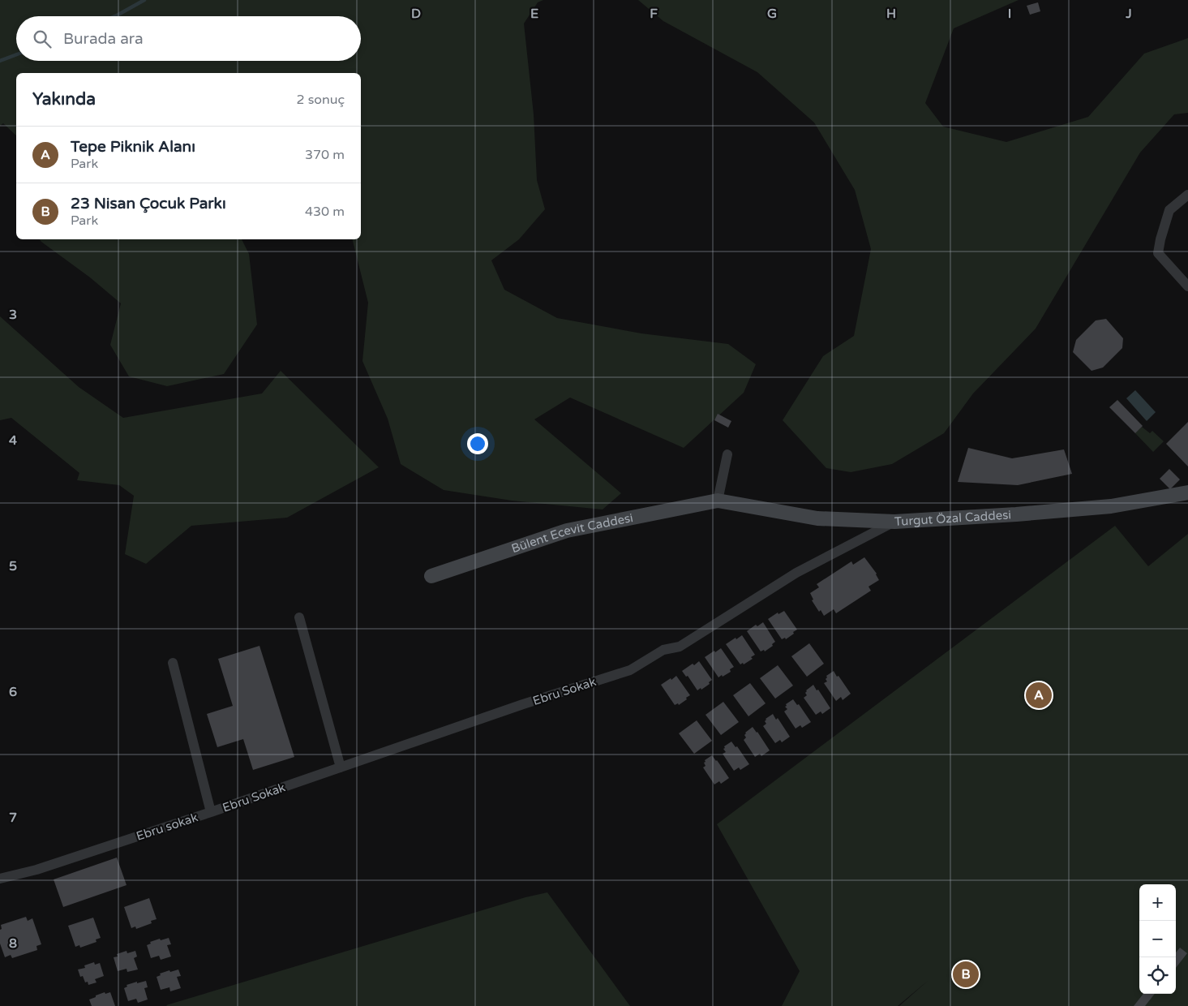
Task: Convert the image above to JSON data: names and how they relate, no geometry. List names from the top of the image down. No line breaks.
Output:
{"streets":{"street":["Turgut Özal Caddesi","Bülent Ecevit Caddesi","Ebru Sokak","Ebru sokak"]},"crossings":[["Turgut Özal Caddesi","Bülent Ecevit Caddesi"],["Turgut Özal Caddesi","Ebru Sokak"],["Ebru Sokak","Ebru sokak"]],"page":{"search":"Burada ara","heading":["Yakında","2 sonuç"],"list":[{"mark":"A","name":"Tepe Piknik Alanı","note":"Park","value":"370 m"},{"mark":"B","name":"23 Nisan Çocuk Parkı","note":"Park","value":"430 m"}],"pins":["A","B"],"map_buttons":["+","−"]},"grid":{"columns":["D","E","F","G","H","I","J"],"rows":["3","4","5","6","7","8"]}}
